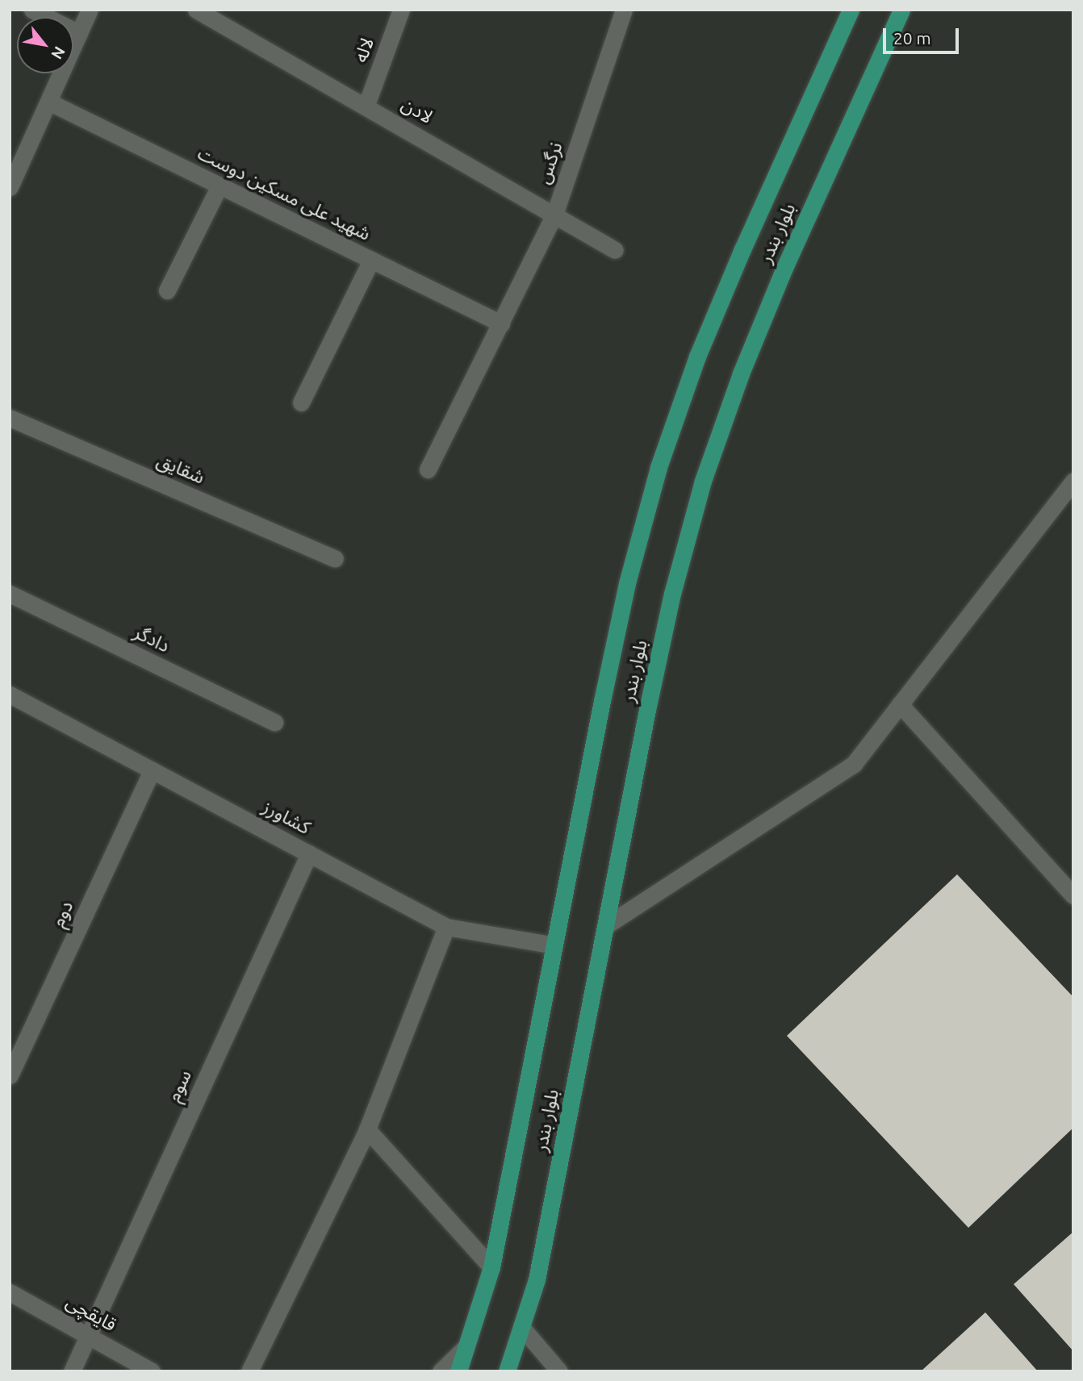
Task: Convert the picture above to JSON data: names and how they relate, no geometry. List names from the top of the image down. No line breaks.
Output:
{"streets":{"main road":["بلوار بندر"],"street":["لاله","لادن","نرگس","شهید علی مسکین دوست","شقایق","دادگر","کشاورز","دوم","سوم","قایقچی"]},"crossings":[["لاله","لادن"],["لادن","نرگس"],["نرگس","شهید علی مسکین دوست"],["بلوار بندر","کشاورز"],["کشاورز","دوم"],["کشاورز","سوم"],["سوم","قایقچی"]],"scale_bar":"20 m","north":"bottom right"}
